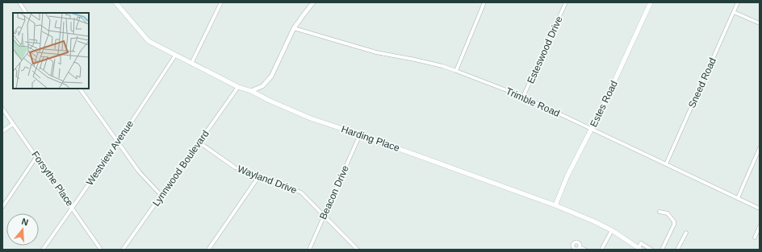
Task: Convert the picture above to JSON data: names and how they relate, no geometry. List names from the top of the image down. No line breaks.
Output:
{"streets":{"main road":["Estes Road","Harding Place"],"street":["Esteswood Drive","Sneed Road","Trimble Road","Westview Avenue","Lynnwood Boulevard","Forsythe Place","Wayland Drive","Beacon Drive"]},"crossings":[["Esteswood Drive","Trimble Road"],["Sneed Road","Trimble Road"],["Trimble Road","Estes Road"],["Estes Road","Harding Place"],["Harding Place","Westview Avenue"],["Harding Place","Lynnwood Boulevard"],["Harding Place","Beacon Drive"],["Westview Avenue","Forsythe Place"],["Lynnwood Boulevard","Wayland Drive"],["Wayland Drive","Beacon Drive"]],"north":"top"}
